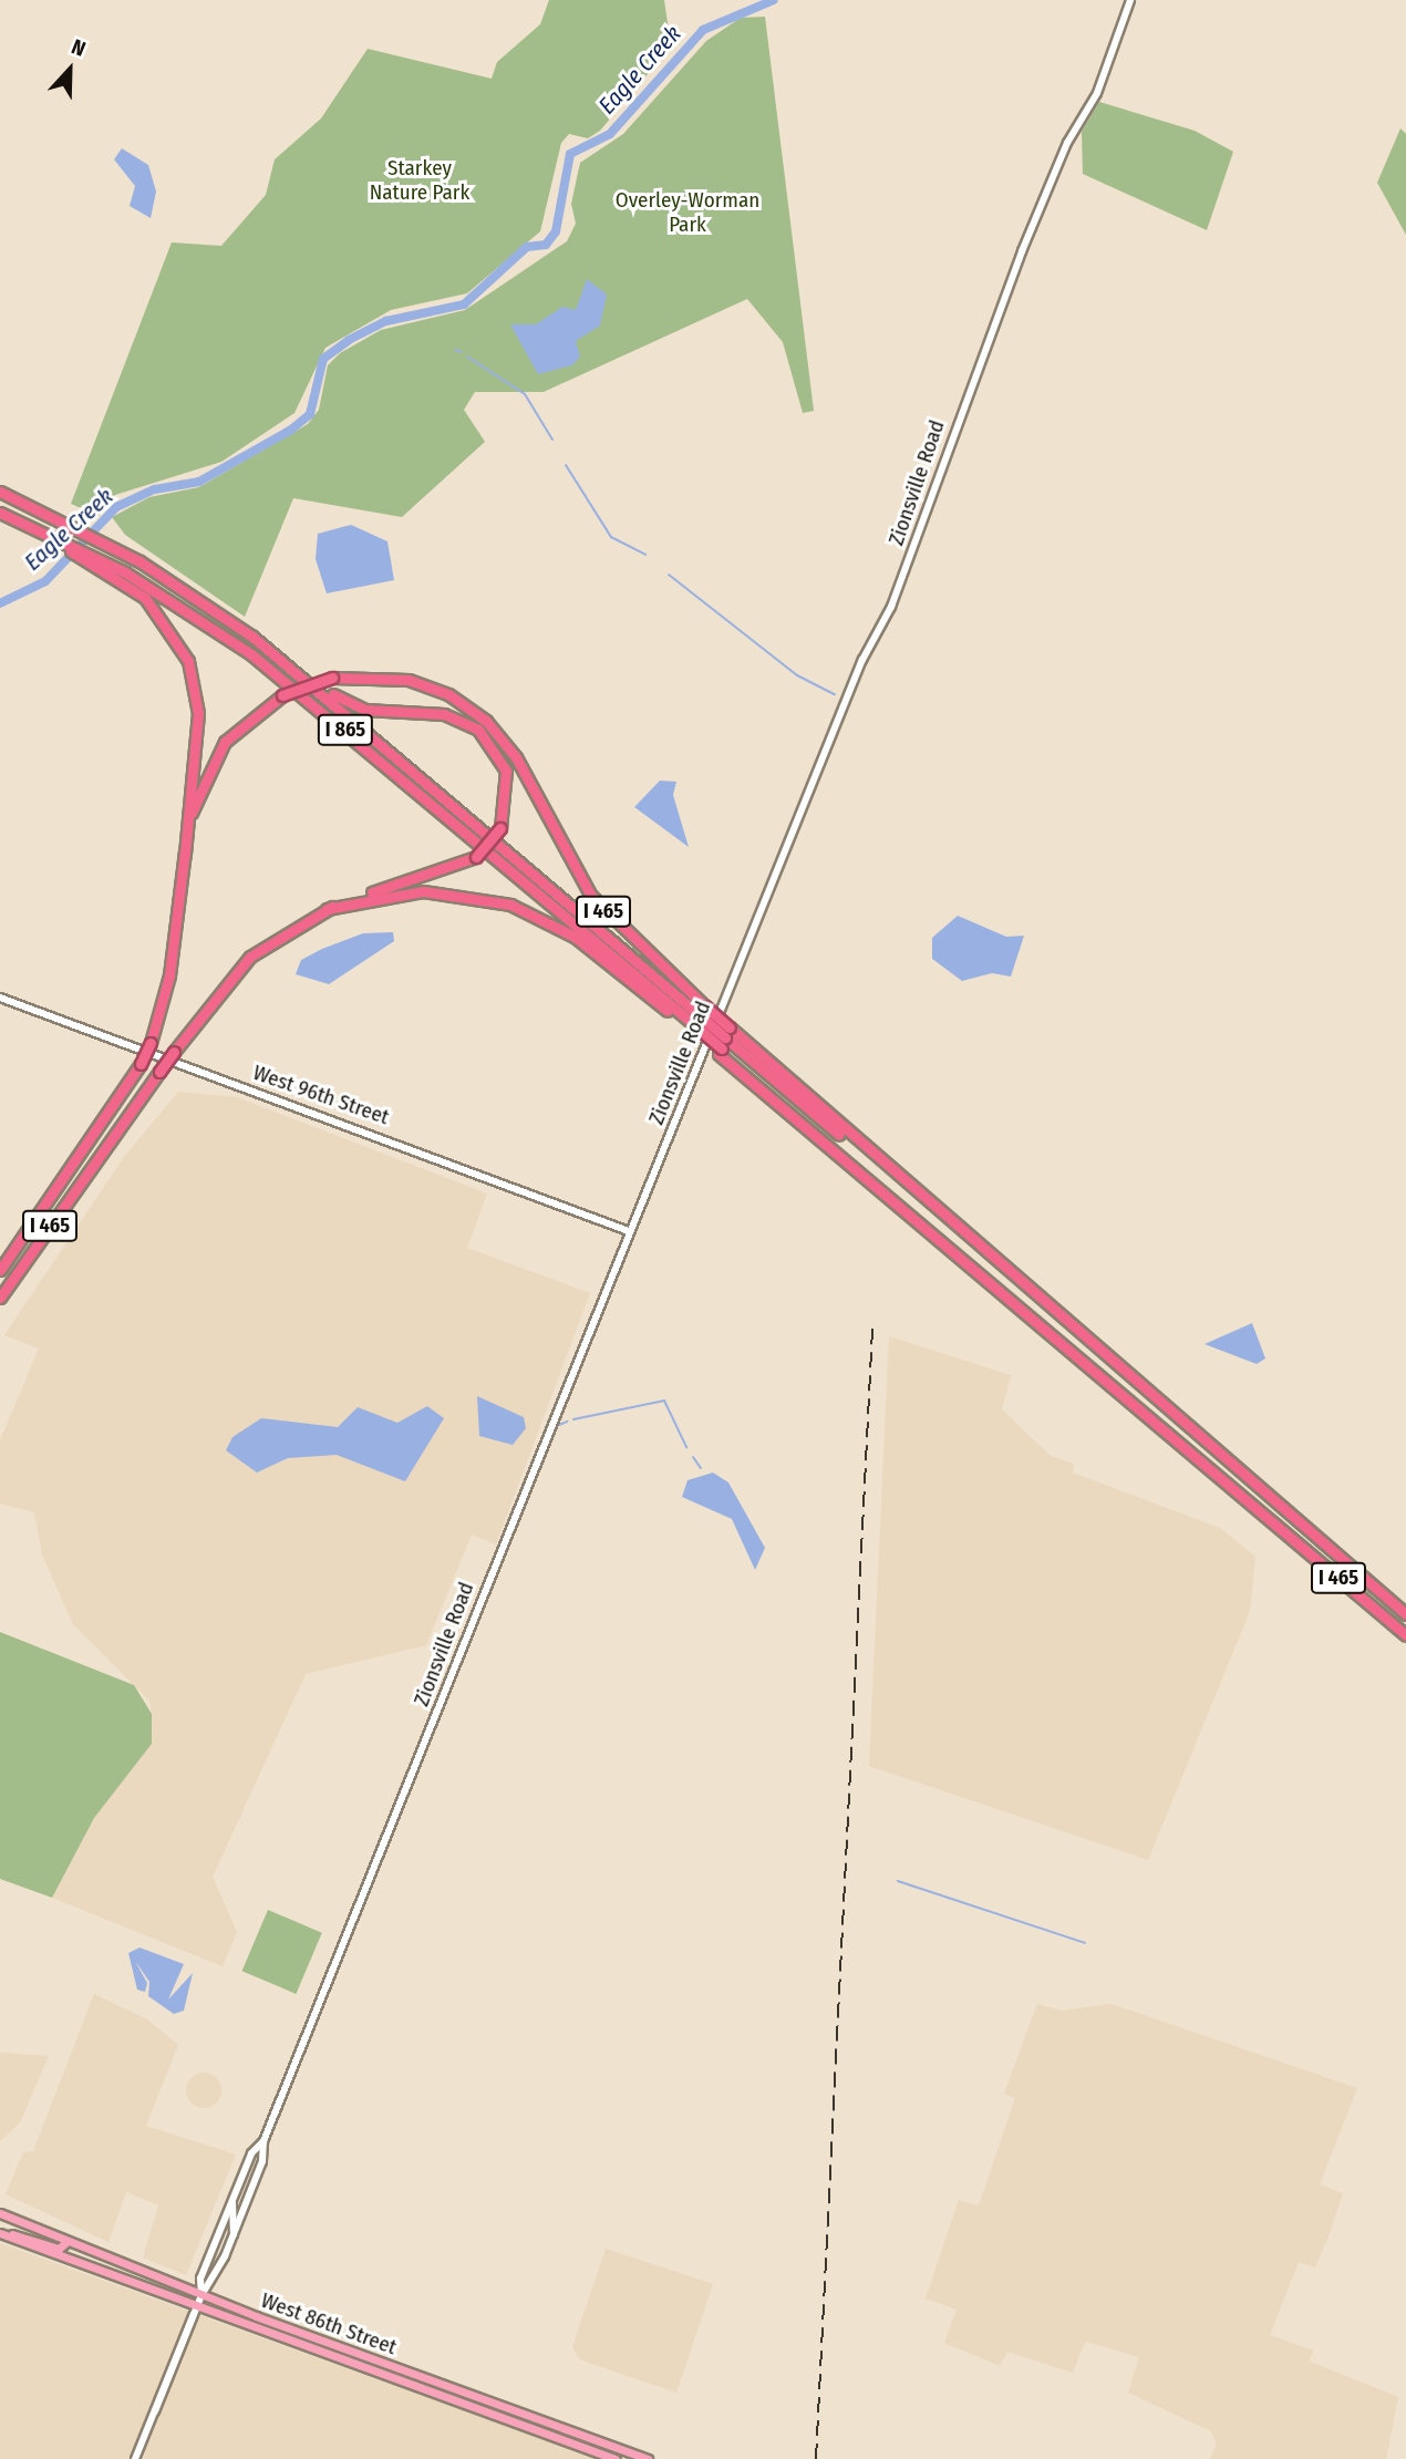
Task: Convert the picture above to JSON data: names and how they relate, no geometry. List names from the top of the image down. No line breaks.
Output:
{"streets":{"highway":["I 865","I 465"],"main road":["Zionsville Road","West 96th Street","West 86th Street"]},"crossings":[["Zionsville Road","West 96th Street"],["Zionsville Road","West 86th Street"],["I 865","I 465"]],"water":["Eagle Creek"],"parks":["Starkey Nature Park","Overley-Worman Park"],"north":"top"}
